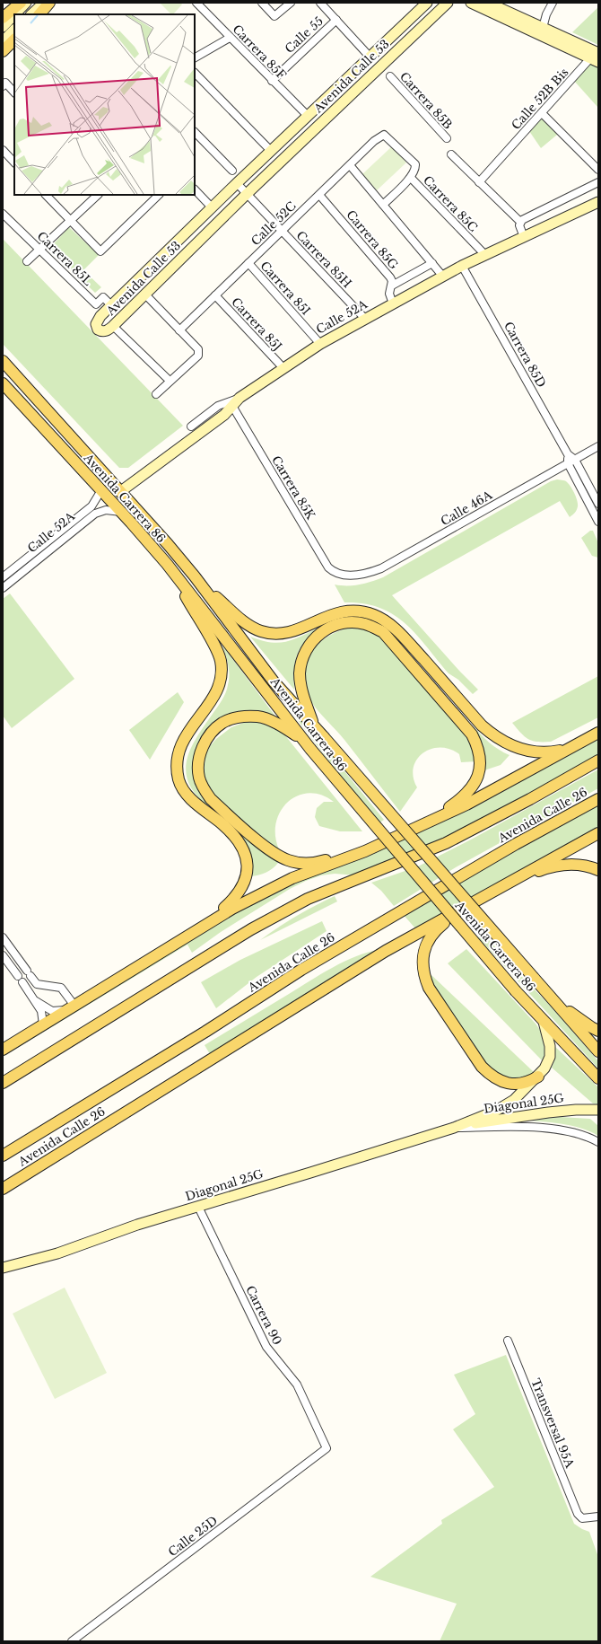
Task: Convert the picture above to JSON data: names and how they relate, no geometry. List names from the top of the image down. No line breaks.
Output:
{"streets":{"main road":["Avenida Carrera 86","Avenida Calle 26"],"street":["Calle 55","Carrera 85F","Avenida Calle 53","Calle 52B Bis","Carrera 85B","Carrera 85C","Calle 52C","Carrera 85G","Carrera 85L","Carrera 85H","Carrera 85I","Calle 52A","Carrera 85J","Carrera 85D","Carrera 85K","Calle 46A","Diagonal 25G","Carrera 90","Transversal 95A","Calle 25D"]},"crossings":[["Calle 55","Carrera 85F"],["Carrera 85F","Avenida Calle 53"],["Avenida Calle 53","Carrera 85L"],["Avenida Calle 53","Carrera 85H"],["Carrera 85C","Calle 52C"],["Carrera 85C","Calle 52A"],["Calle 52C","Carrera 85G"],["Calle 52C","Carrera 85H"],["Calle 52C","Carrera 85I"],["Calle 52C","Carrera 85J"],["Carrera 85G","Calle 52A"],["Carrera 85H","Calle 52A"],["Carrera 85I","Calle 52A"],["Calle 52A","Carrera 85J"],["Calle 52A","Carrera 85D"],["Calle 52A","Carrera 85K"],["Calle 52A","Avenida Carrera 86"],["Carrera 85D","Calle 46A"],["Carrera 85K","Calle 46A"],["Avenida Carrera 86","Diagonal 25G"],["Diagonal 25G","Carrera 90"],["Carrera 90","Calle 25D"]]}
